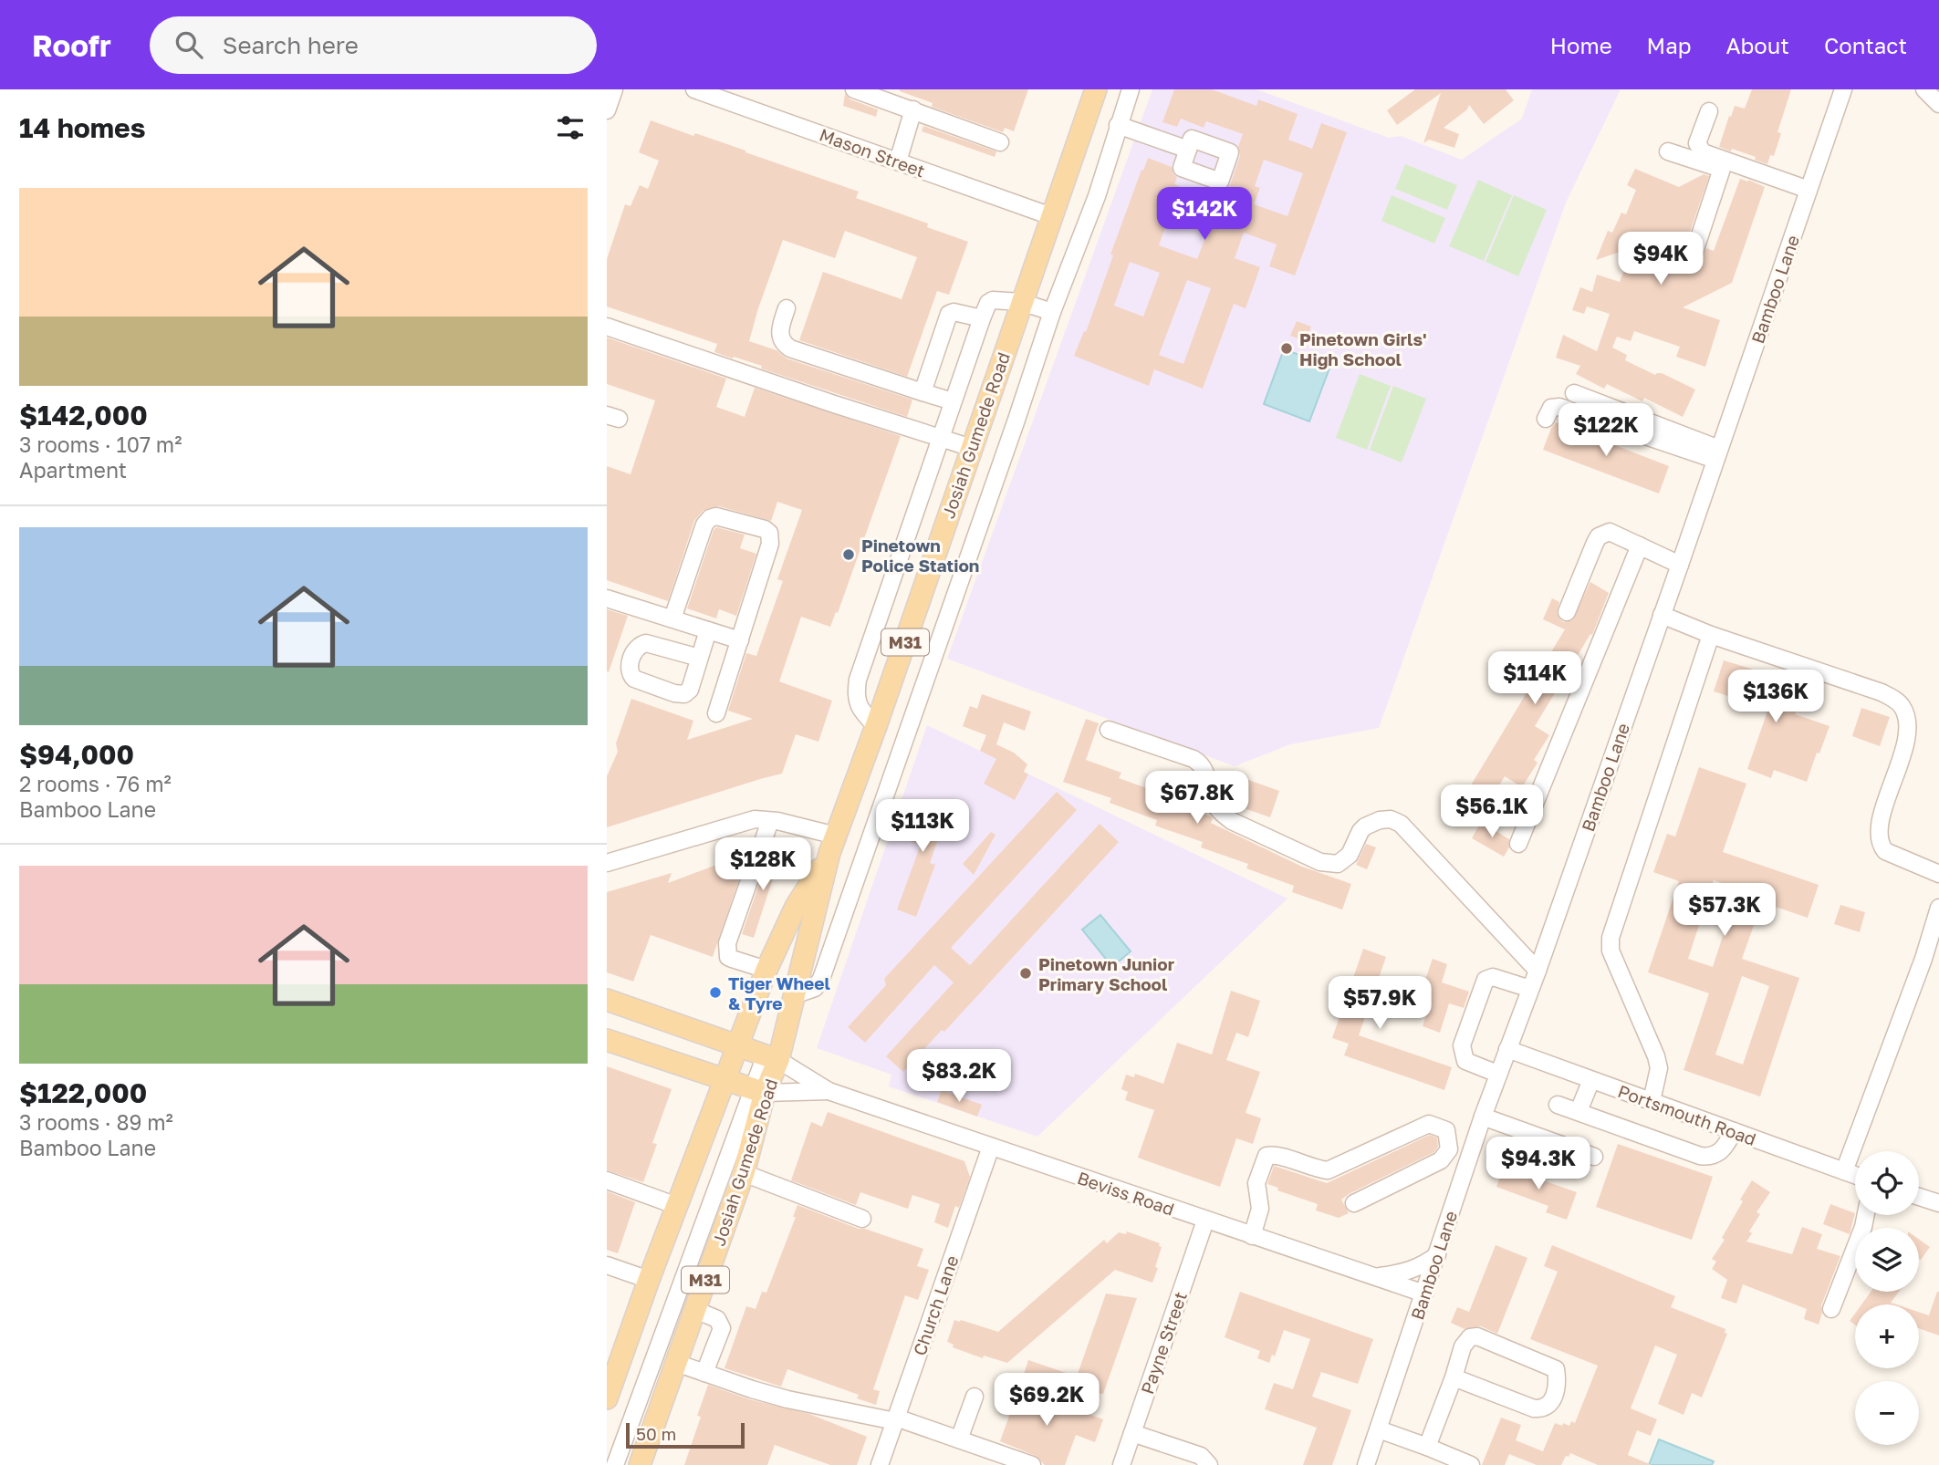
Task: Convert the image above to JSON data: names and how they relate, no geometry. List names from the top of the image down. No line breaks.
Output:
{"streets":{"main road":["Josiah Gumede Road","M31","Beviss Road"],"street":["Mason Street","Bamboo Lane","Portsmouth Road","Church Lane","Payne Street"]},"crossings":[["Mason Street","Josiah Gumede Road"],["Bamboo Lane","Portsmouth Road"],["Bamboo Lane","Beviss Road"],["Josiah Gumede Road","Beviss Road"],["Beviss Road","Church Lane"],["Beviss Road","Payne Street"]],"places":["Pinetown Girls' High School","Pinetown Police Station","Pinetown Junior Primary School","Tiger Wheel & Tyre"],"scale_bar":"50 m","page":{"header":"Roofr","search":"Search here","nav":["Home","Map","About","Contact"],"heading":"14 homes","list":[{"name":"$142,000","note":"3 rooms · 107 m² · Apartment"},{"name":"$94,000","note":"2 rooms · 76 m² · Bamboo Lane"},{"name":"$122,000","note":"3 rooms · 89 m² · Bamboo Lane"}],"price":["$142K","$94K","$122K","$114K","$136K","$67.8K","$56.1K","$113K","$128K","$57.3K","$57.9K","$83.2K","$94.3K","$69.2K"],"map_buttons":["+","−"],"scale":"50 m"}}
